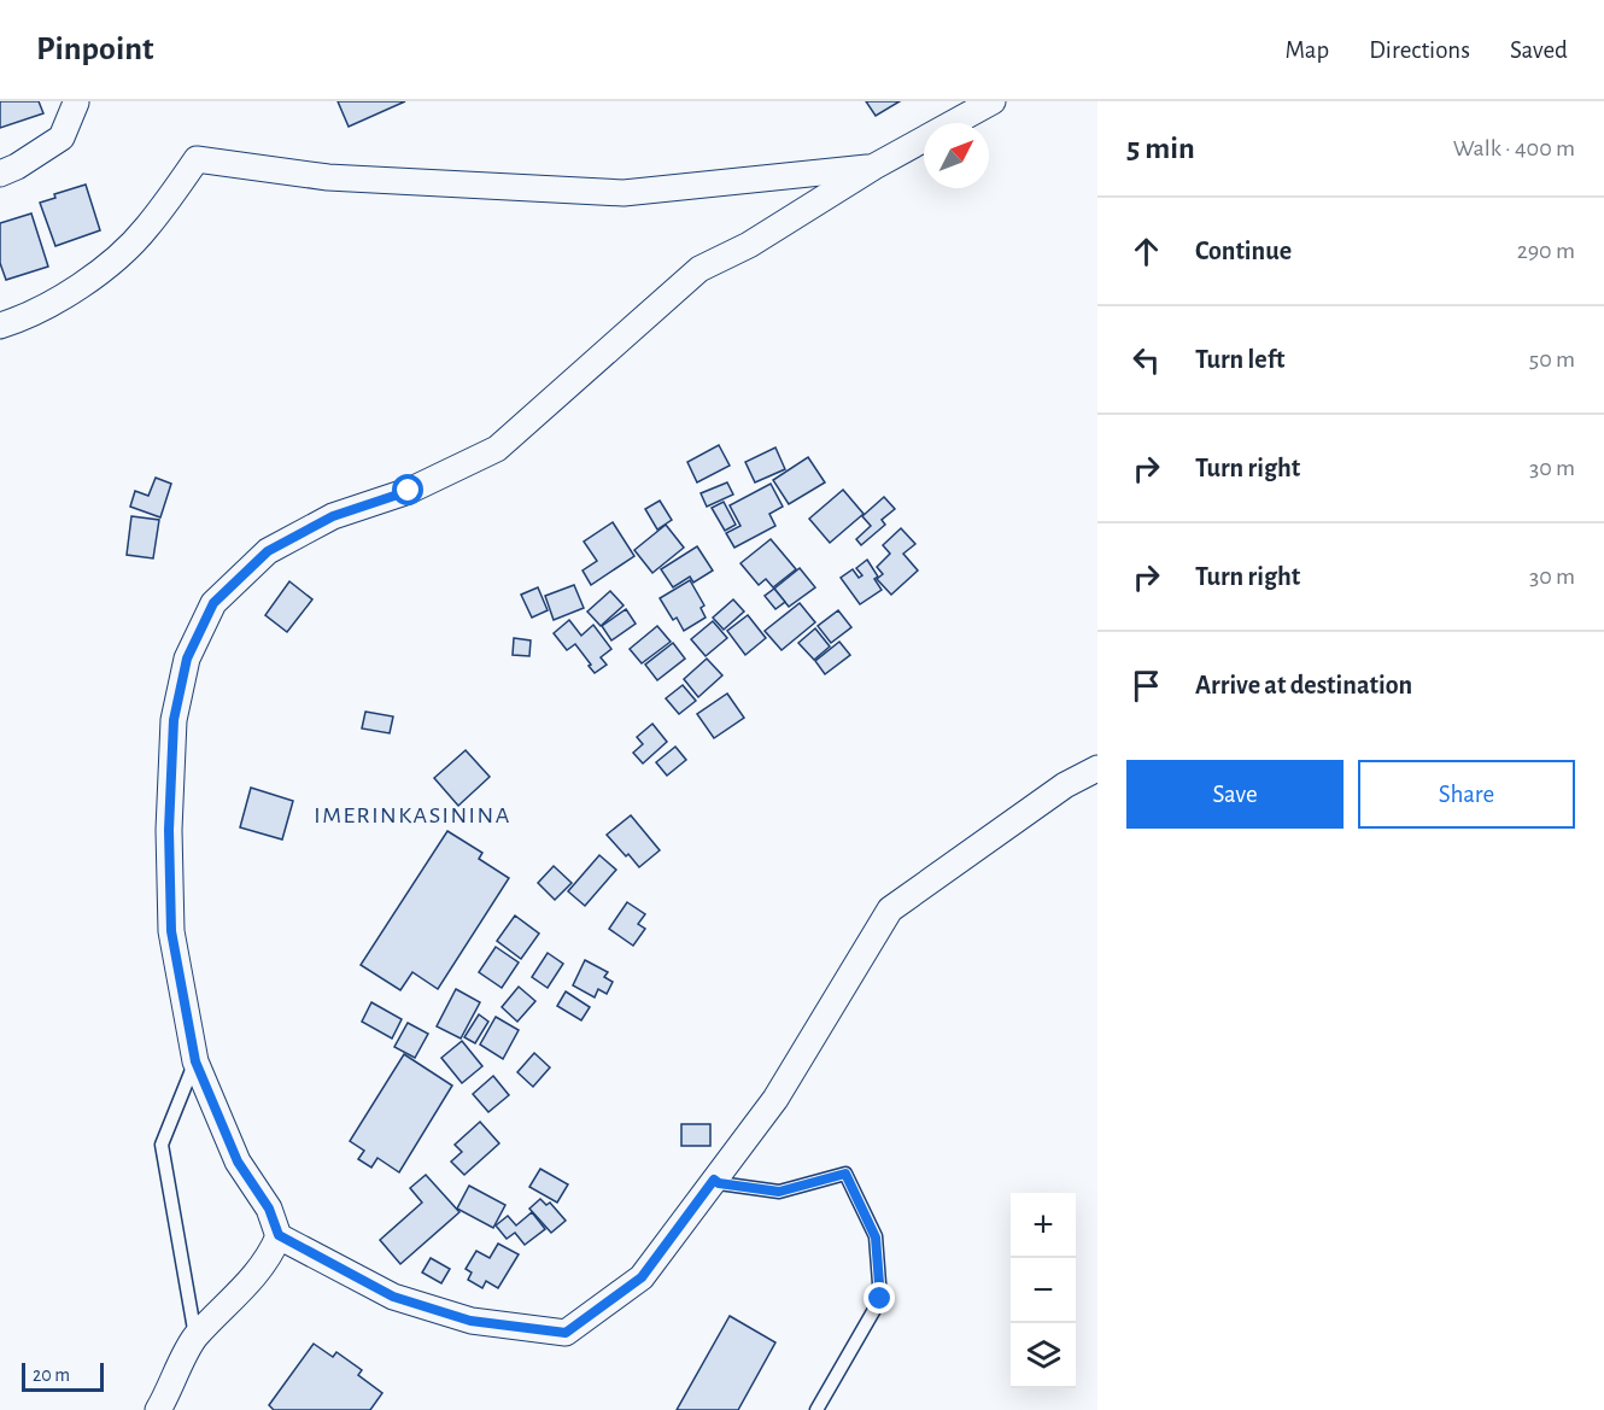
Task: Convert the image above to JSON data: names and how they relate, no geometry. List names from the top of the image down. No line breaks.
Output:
{"districts":["IMERINKASININA"],"scale_bar":"20 m","north":"top right","page":{"header":"Pinpoint","nav":["Map","Directions","Saved"],"heading":["5 min","Walk · 400 m"],"list":[["Continue","290 m"],["Turn left","50 m"],["Turn right","30 m"],["Turn right","30 m"],"Arrive at destination"],"buttons":["Save","Share"],"map_buttons":["+","−"],"scale":"20 m"}}
